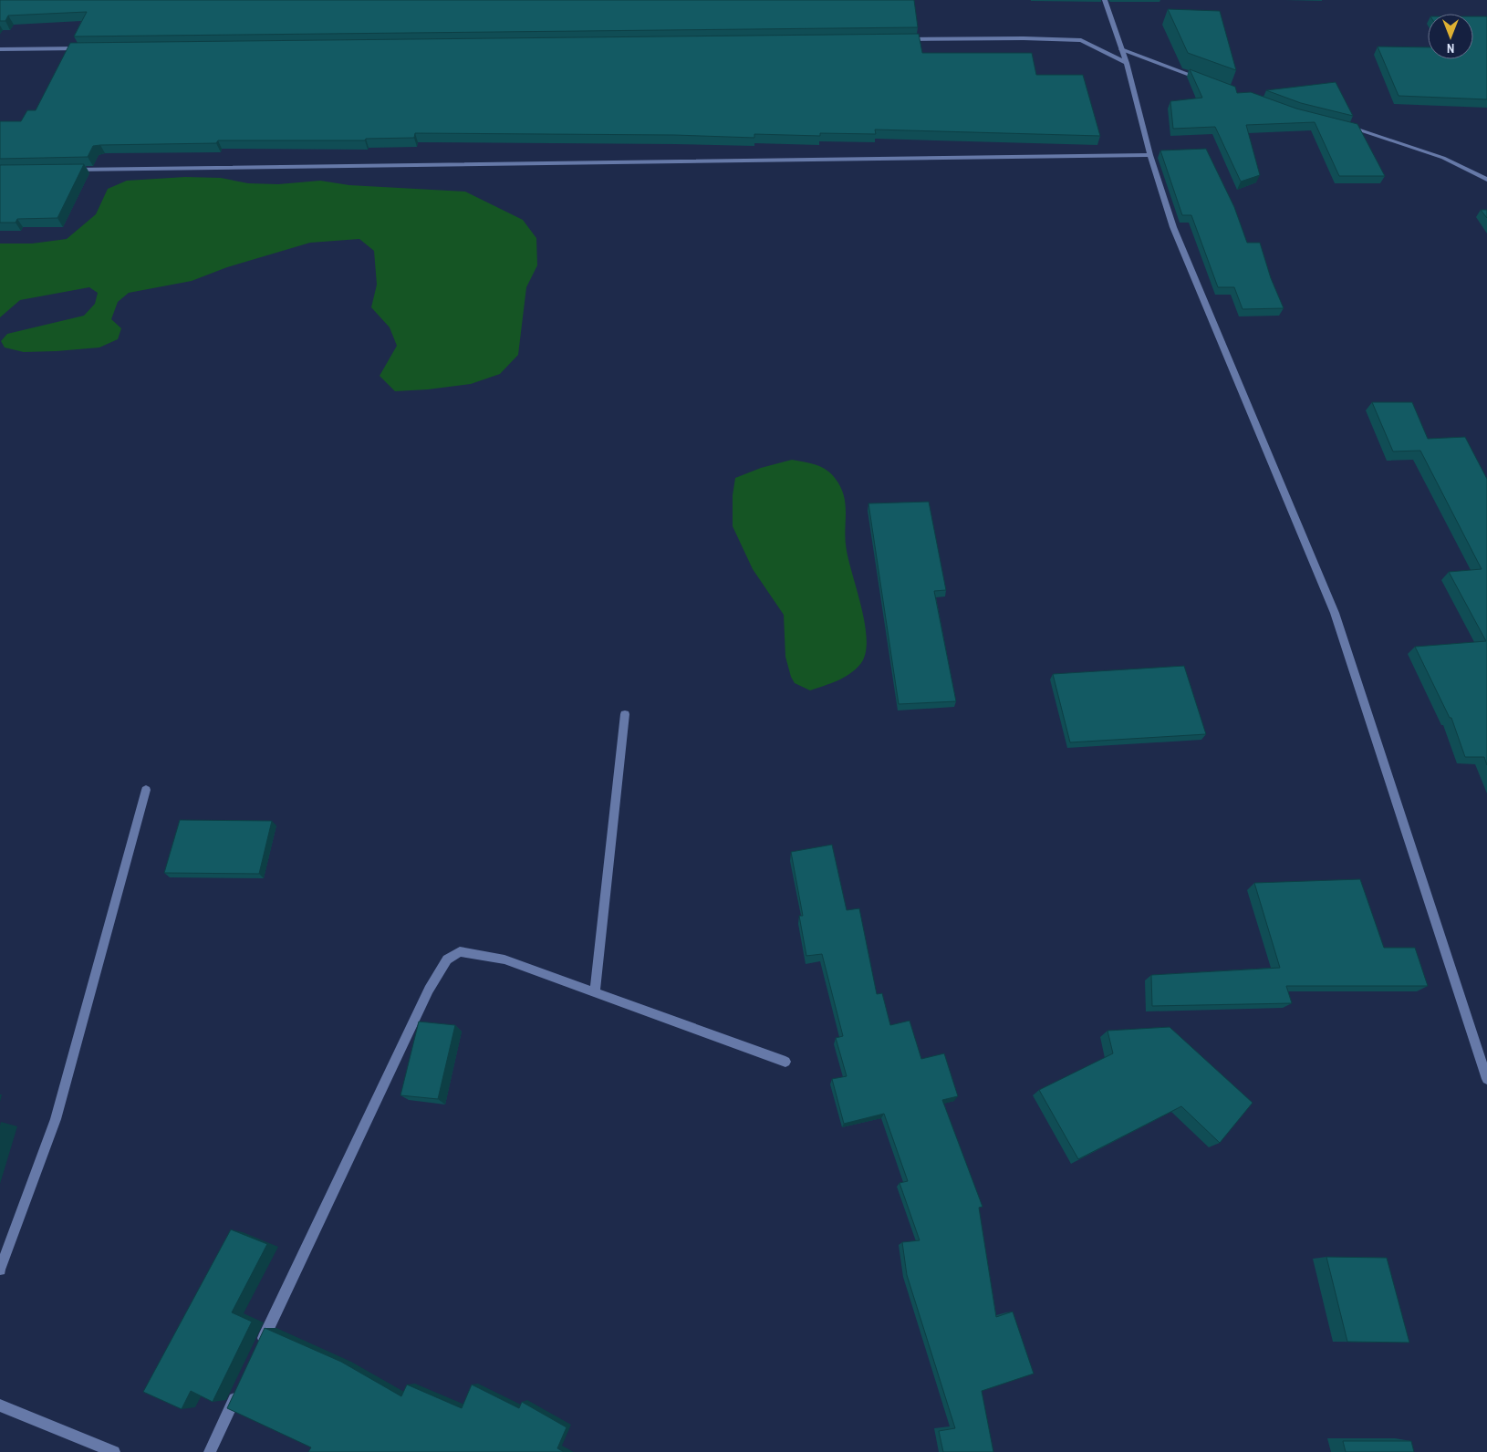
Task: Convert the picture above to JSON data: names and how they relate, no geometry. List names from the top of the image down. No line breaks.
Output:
{"north":"bottom"}
